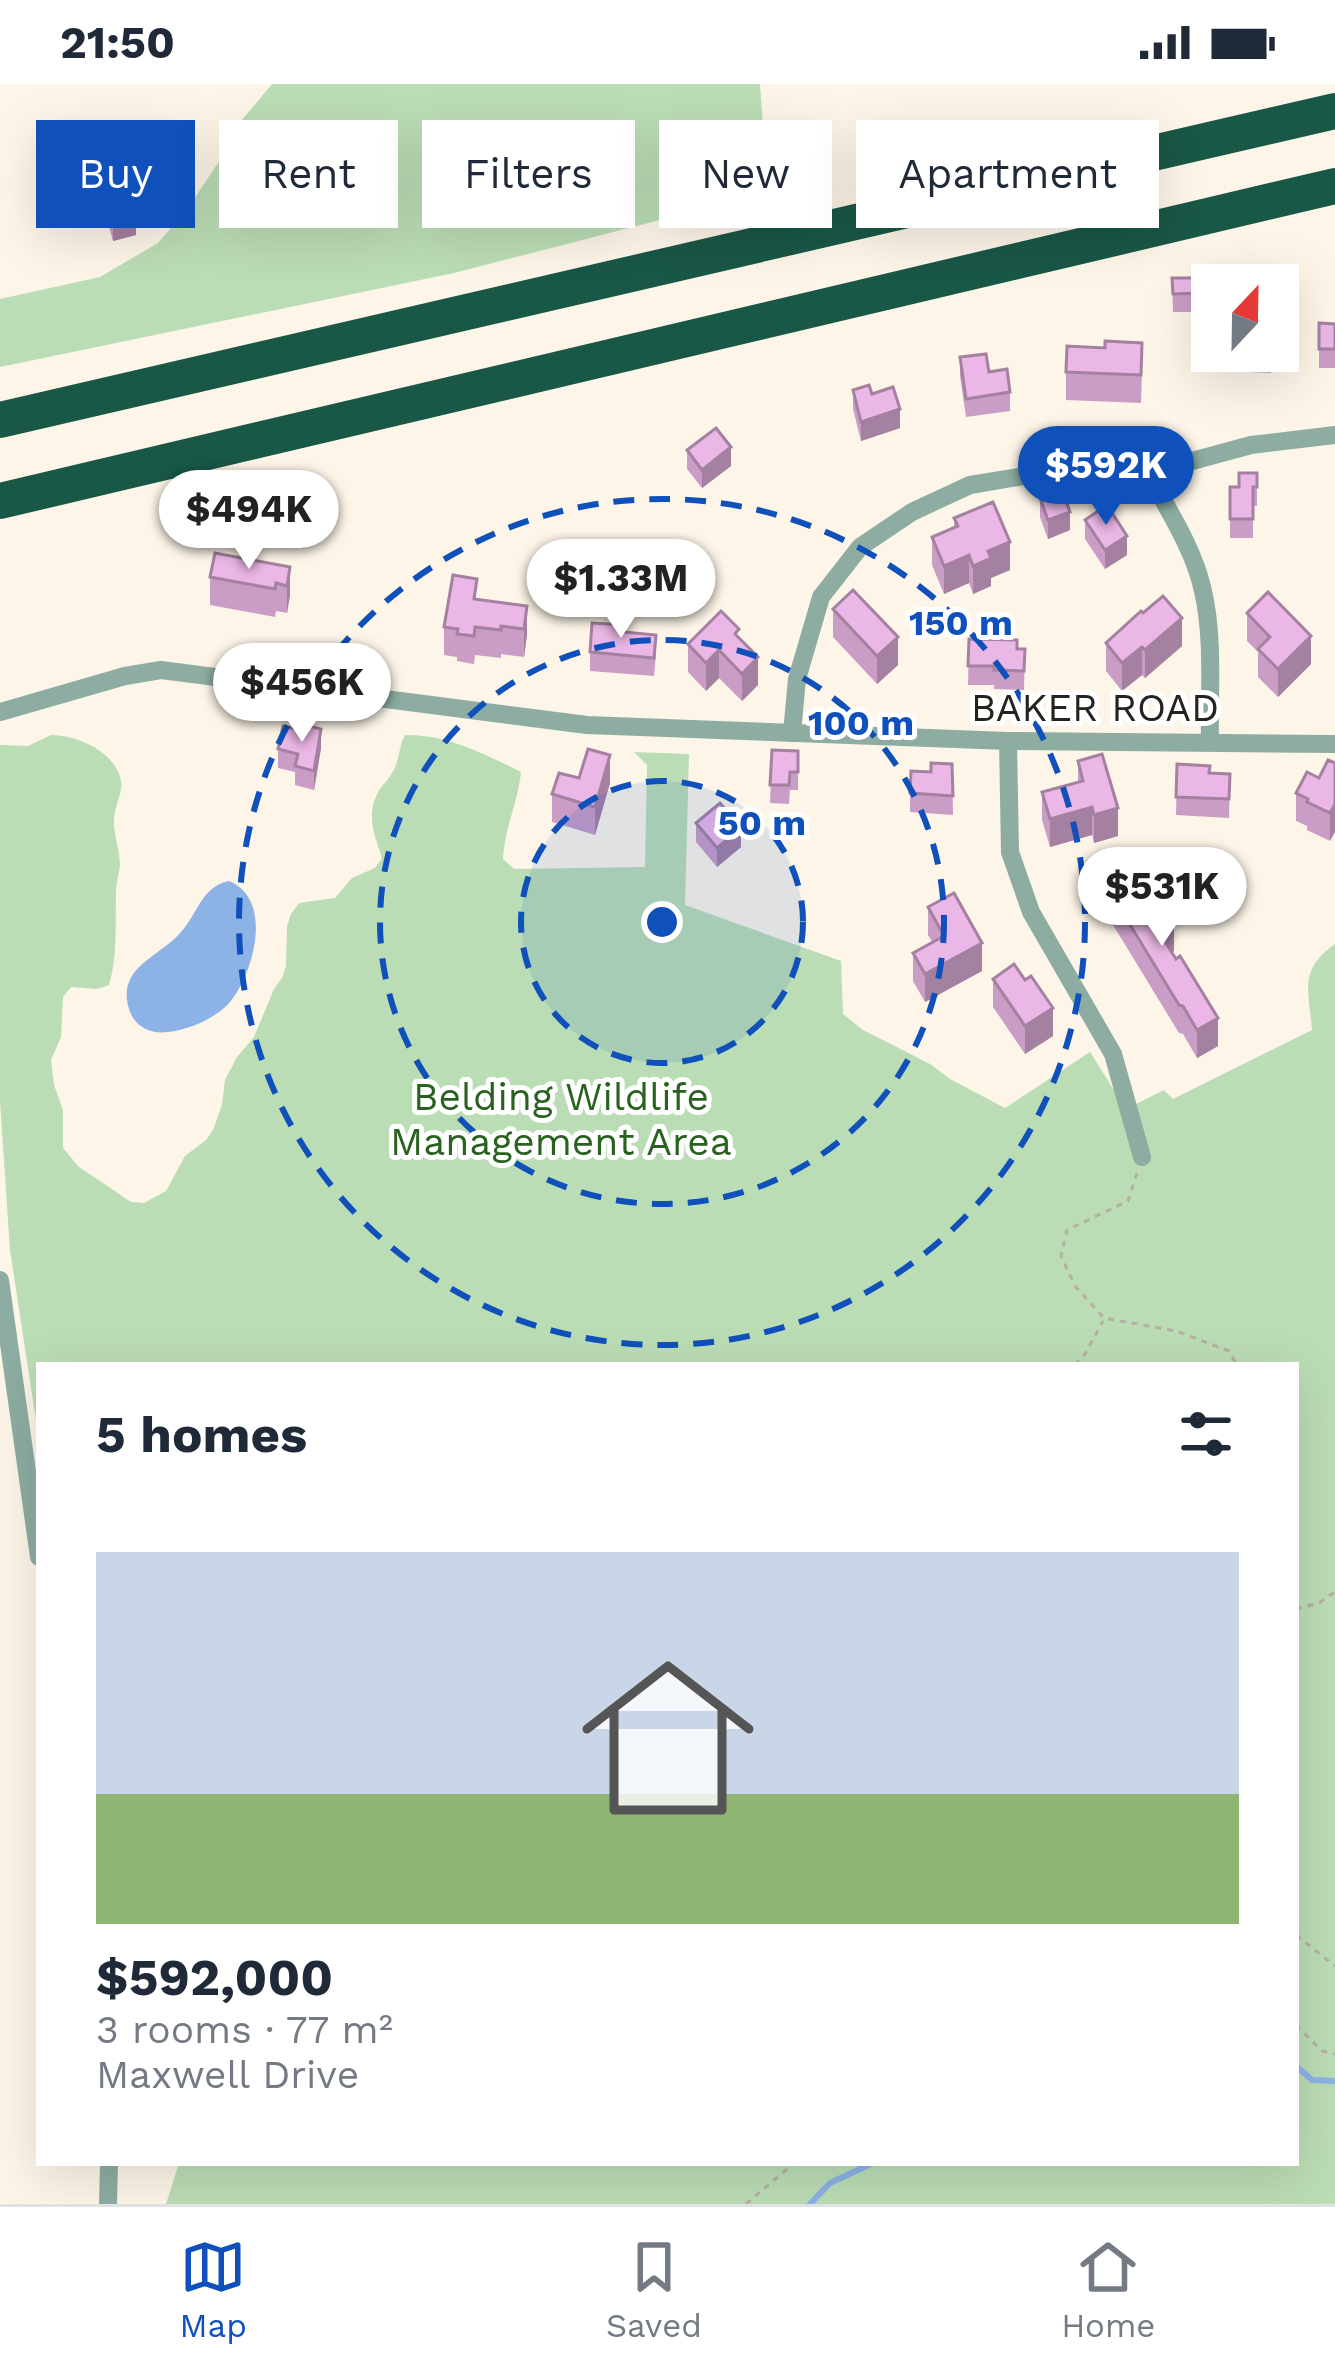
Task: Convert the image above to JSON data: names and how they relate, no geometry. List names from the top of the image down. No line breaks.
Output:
{"streets":{"street":["BAKER ROAD"]},"parks":["Belding Wildlife Management Area"],"north":"top","page":{"status":"21:50","chip":["Buy","Rent","Filters","New","Apartment"],"price":["$592K","$494K","$1.33M","$456K","$531K"],"heading":"5 homes","list":[{"name":"$592,000","note":"3 rooms · 77 m² · Maxwell Drive"}],"tabs":["Map","Saved","Home"]},"rings":["150 m","100 m","50 m"]}
